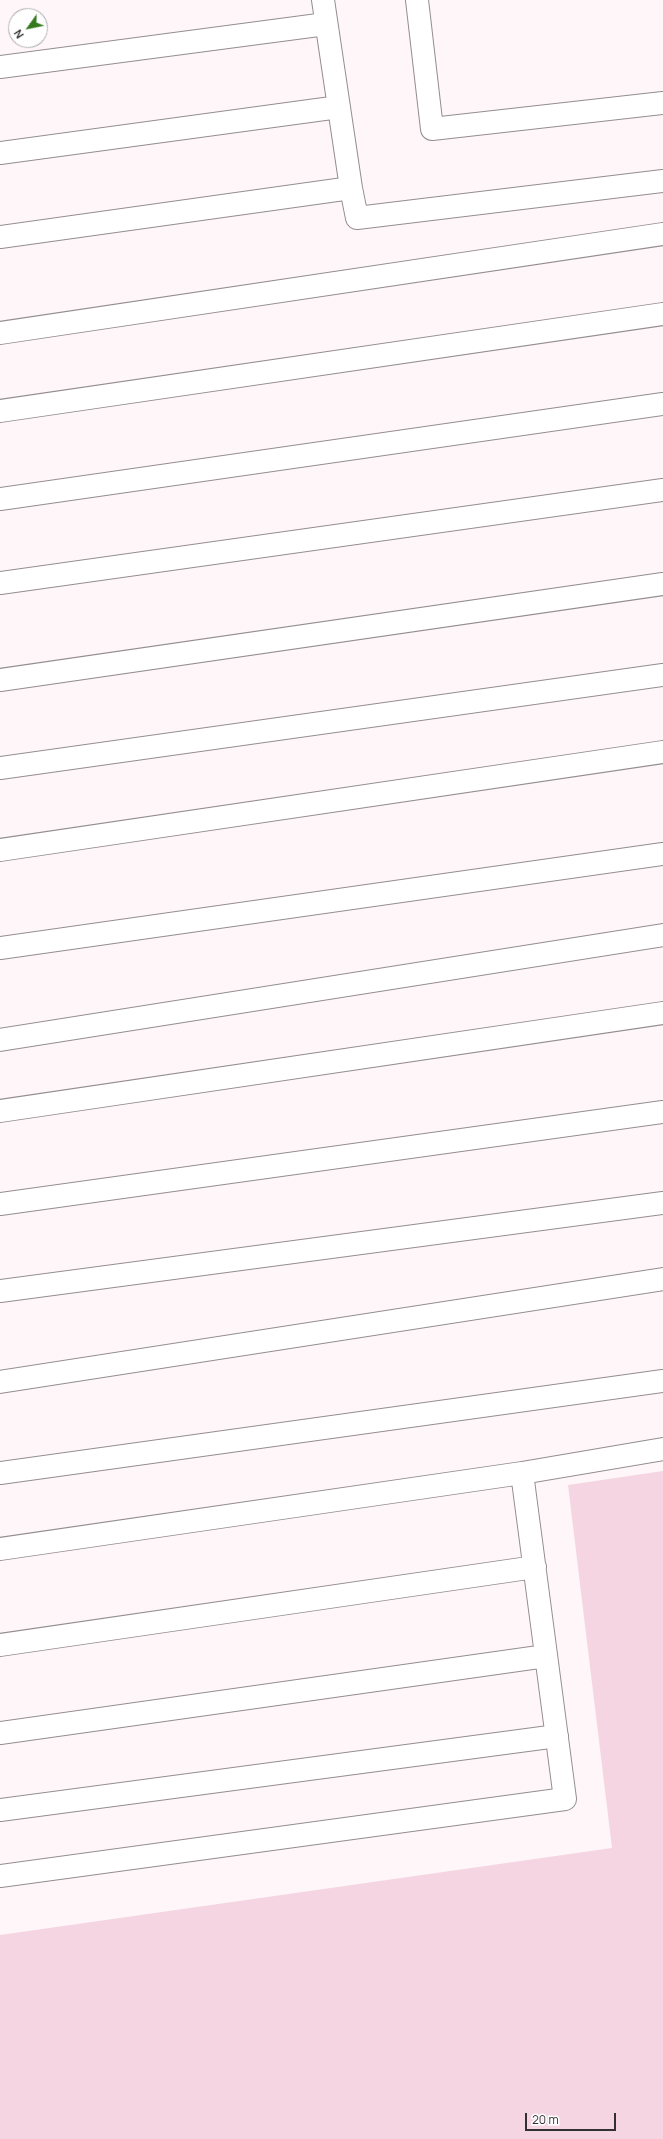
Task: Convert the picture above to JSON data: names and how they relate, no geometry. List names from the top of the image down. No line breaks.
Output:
{"scale_bar":"20 m","north":"bottom left"}
